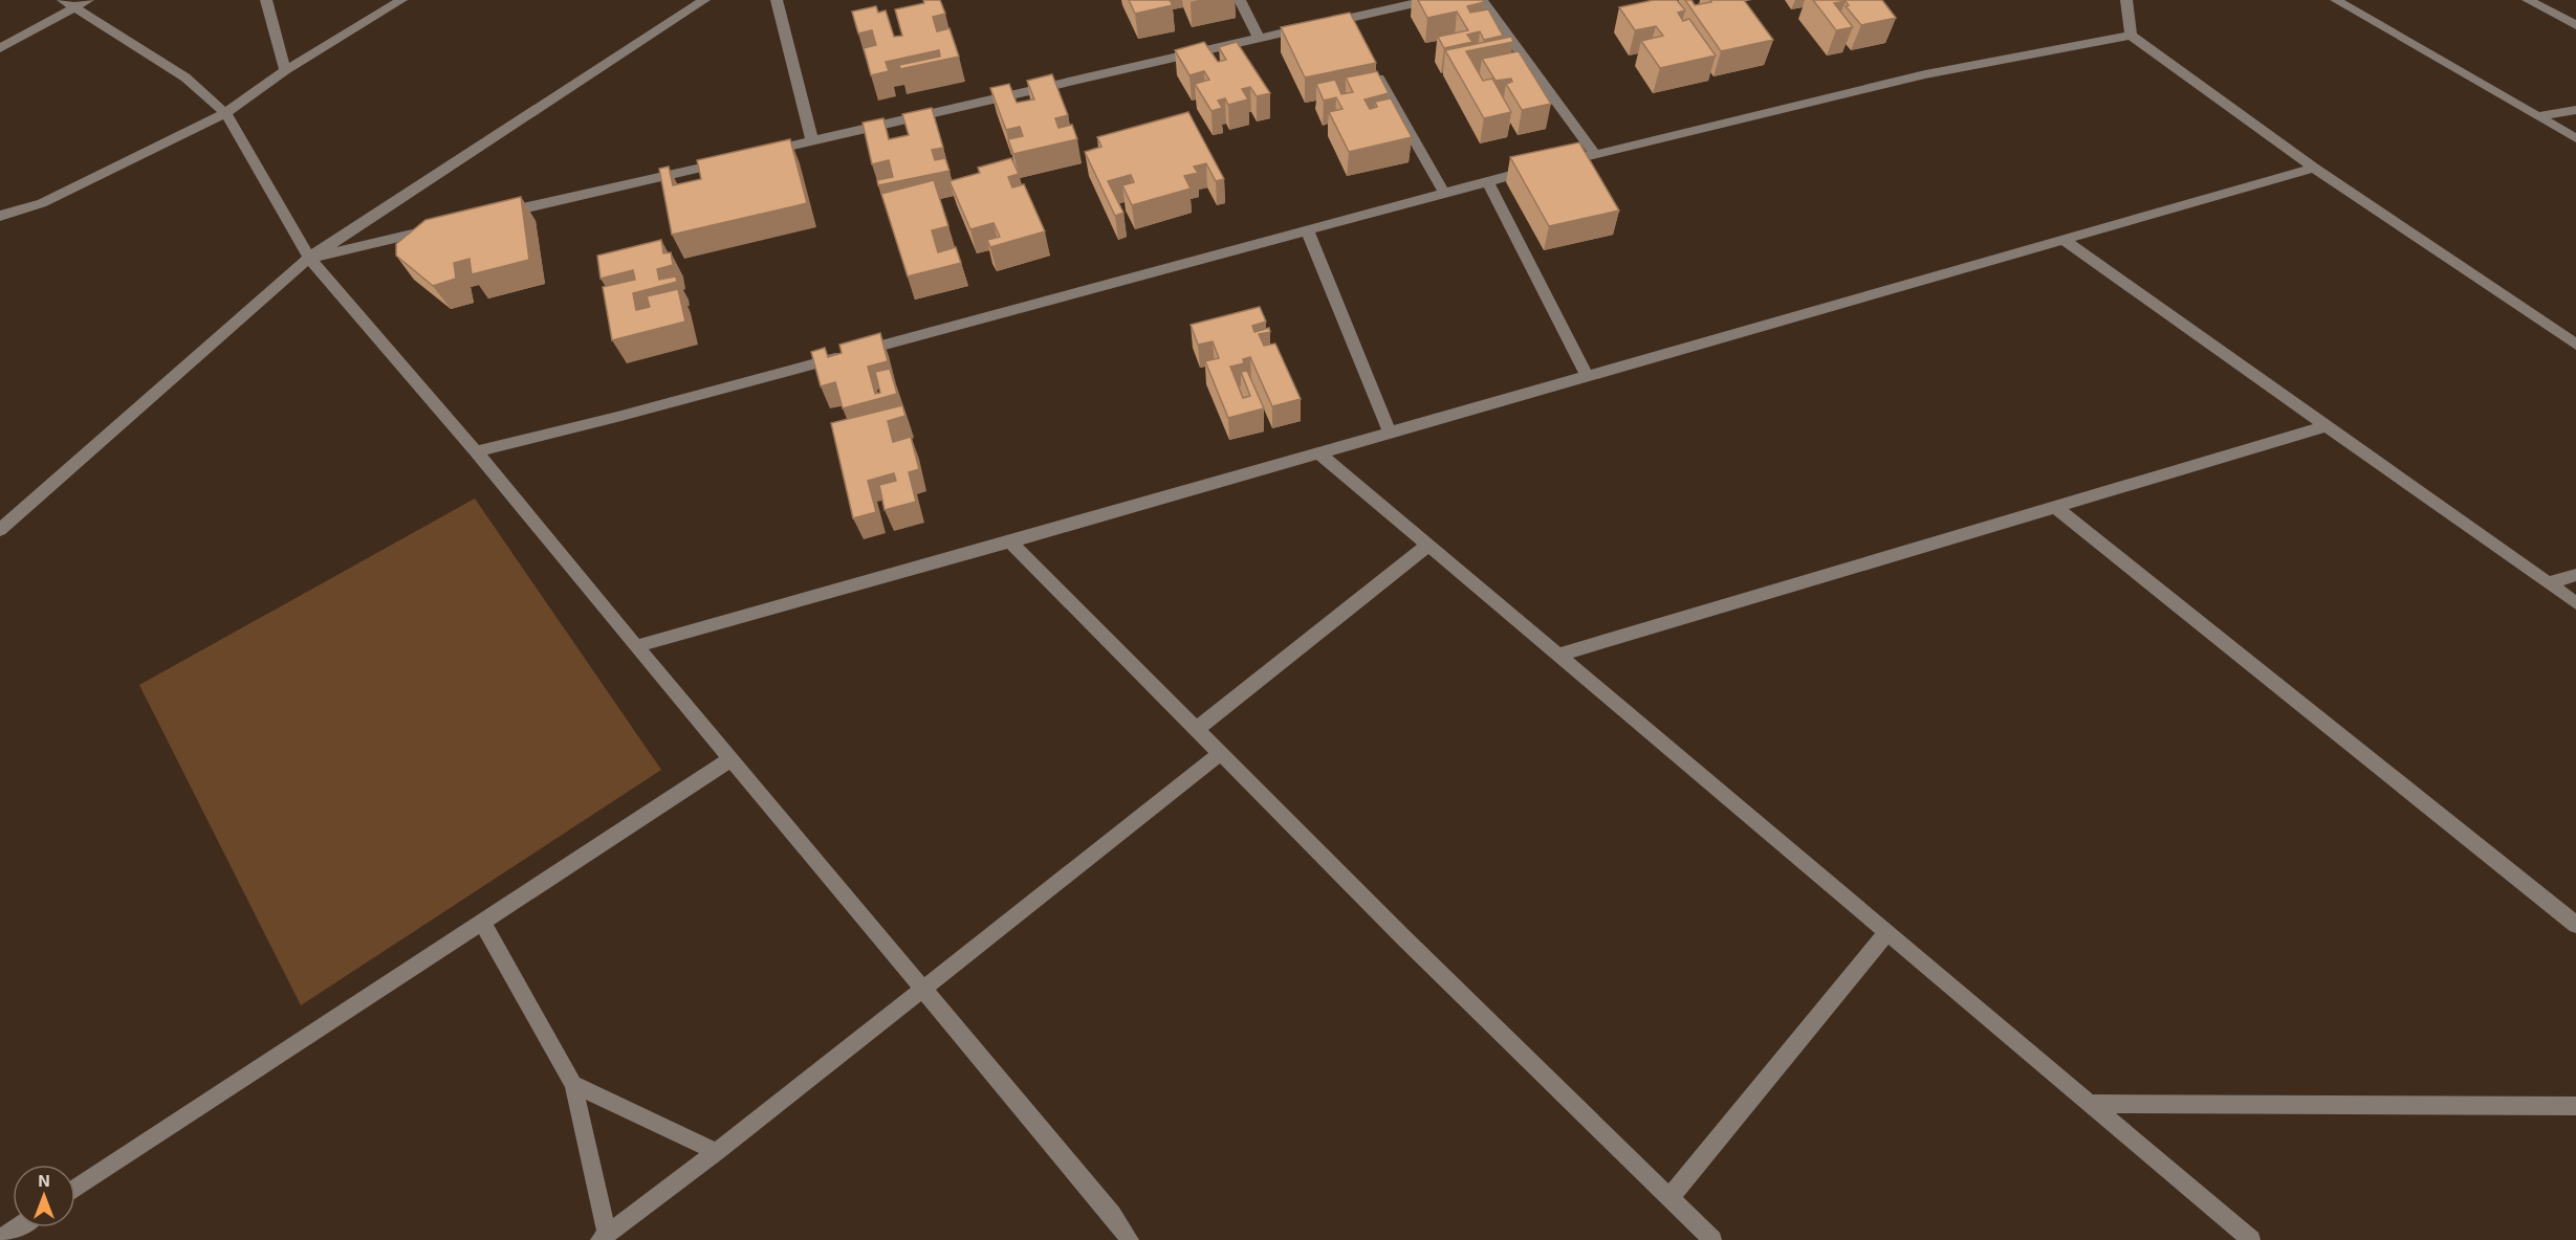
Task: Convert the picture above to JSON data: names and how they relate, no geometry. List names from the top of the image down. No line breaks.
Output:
{"north":"top"}
